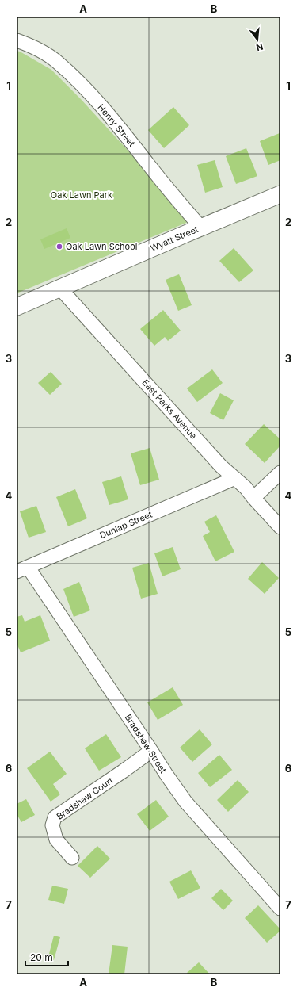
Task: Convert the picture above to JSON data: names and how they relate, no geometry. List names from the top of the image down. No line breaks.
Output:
{"streets":{"street":["Henry Street","Wyatt Street","East Parks Avenue","Dunlap Street","Bradshaw Street","Bradshaw Court"]},"crossings":[["Henry Street","Wyatt Street"],["Wyatt Street","East Parks Avenue"],["East Parks Avenue","Dunlap Street"],["Dunlap Street","Bradshaw Street"],["Bradshaw Street","Bradshaw Court"]],"parks":["Oak Lawn Park"],"places":["Oak Lawn School"],"scale_bar":"20 m","north":"bottom","grid":{"columns":["A","B"],"rows":["1","2","3","4","5","6","7"]}}
